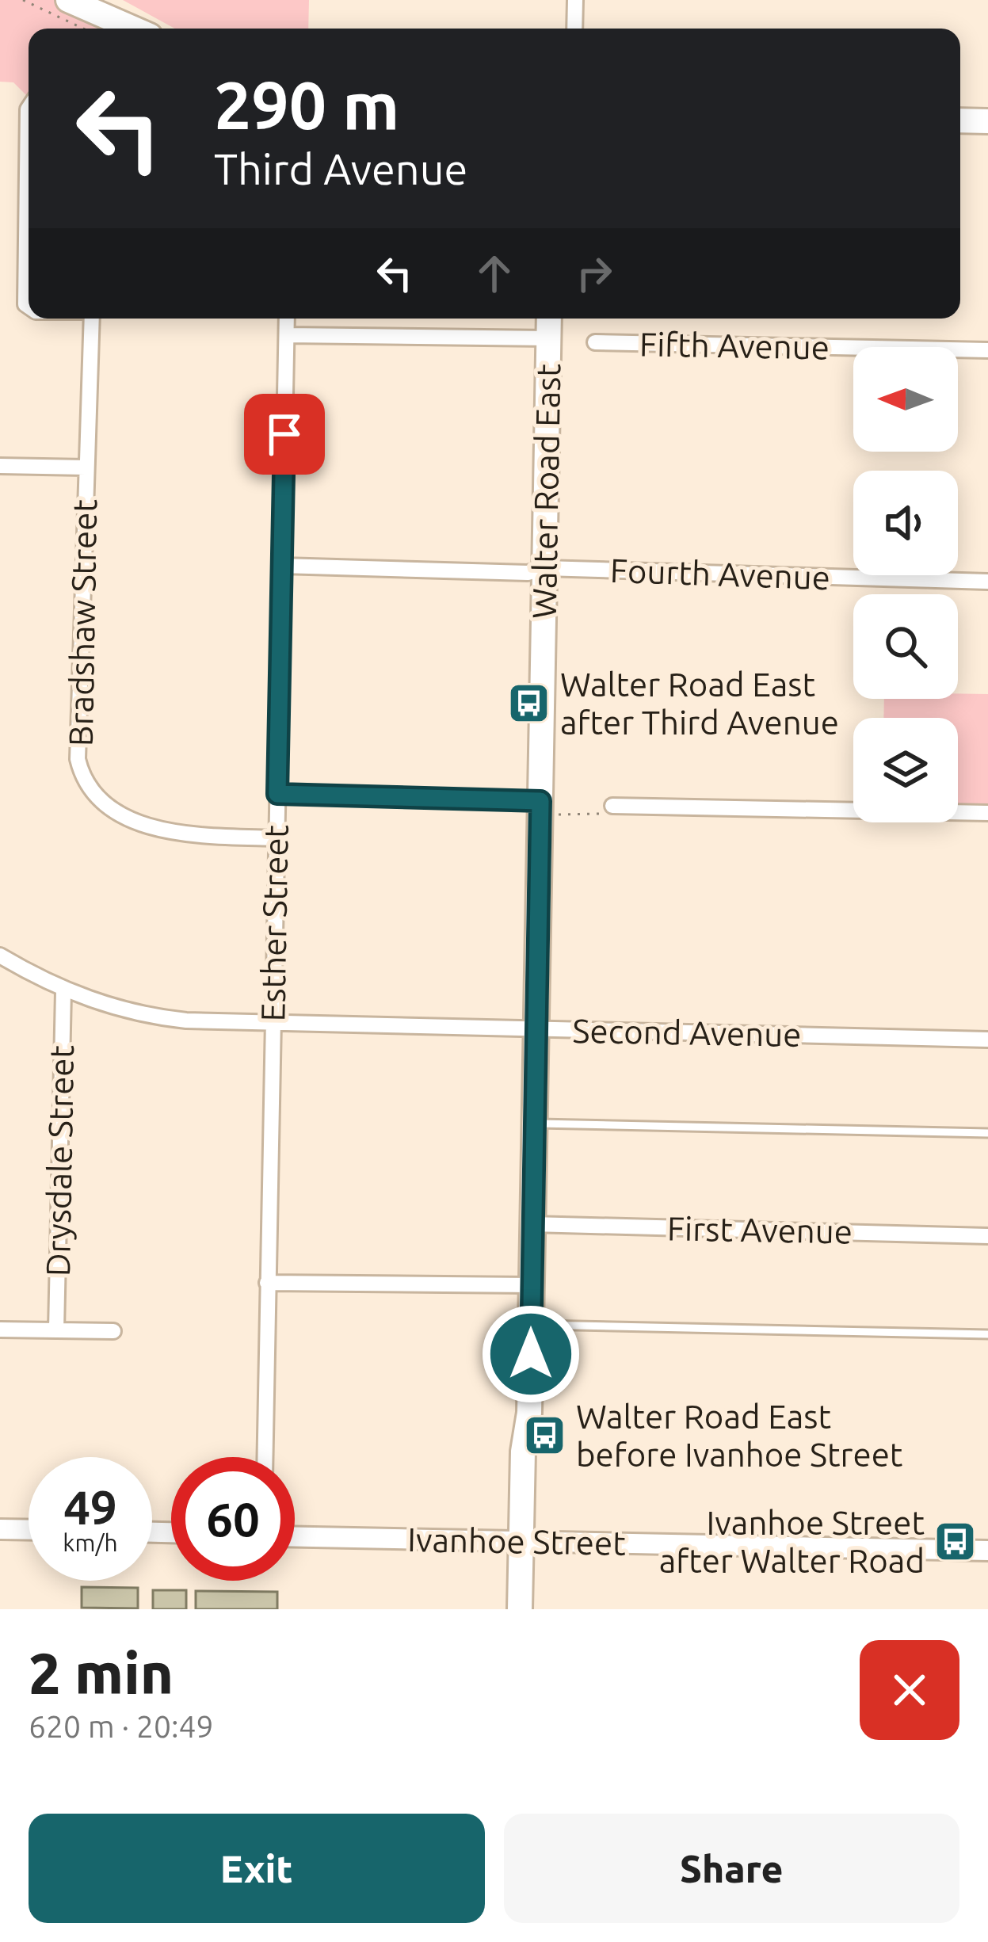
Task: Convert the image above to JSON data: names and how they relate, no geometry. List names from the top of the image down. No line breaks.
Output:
{"streets":{"main road":["Walter Road East"],"street":["Fifth Avenue","Fourth Avenue","Bradshaw Street","Esther Street","Second Avenue","Drysdale Street","First Avenue","Ivanhoe Street"]},"crossings":[["Walter Road East","Fourth Avenue"],["Walter Road East","Second Avenue"],["Walter Road East","First Avenue"],["Walter Road East","Ivanhoe Street"],["Fourth Avenue","Esther Street"],["Bradshaw Street","Esther Street"],["Esther Street","Second Avenue"],["Second Avenue","Drysdale Street"]],"places":{"bus stop":["Walter Road East after Third Avenue","Walter Road East before Ivanhoe Street","Ivanhoe Street after Walter Road"]},"north":"left","page":{"turn":["290 m","Third Avenue"],"speed":"49 km/h","limit":"60","heading":["2 min","620 m · 20:49"],"buttons":["Exit","Share"]}}
